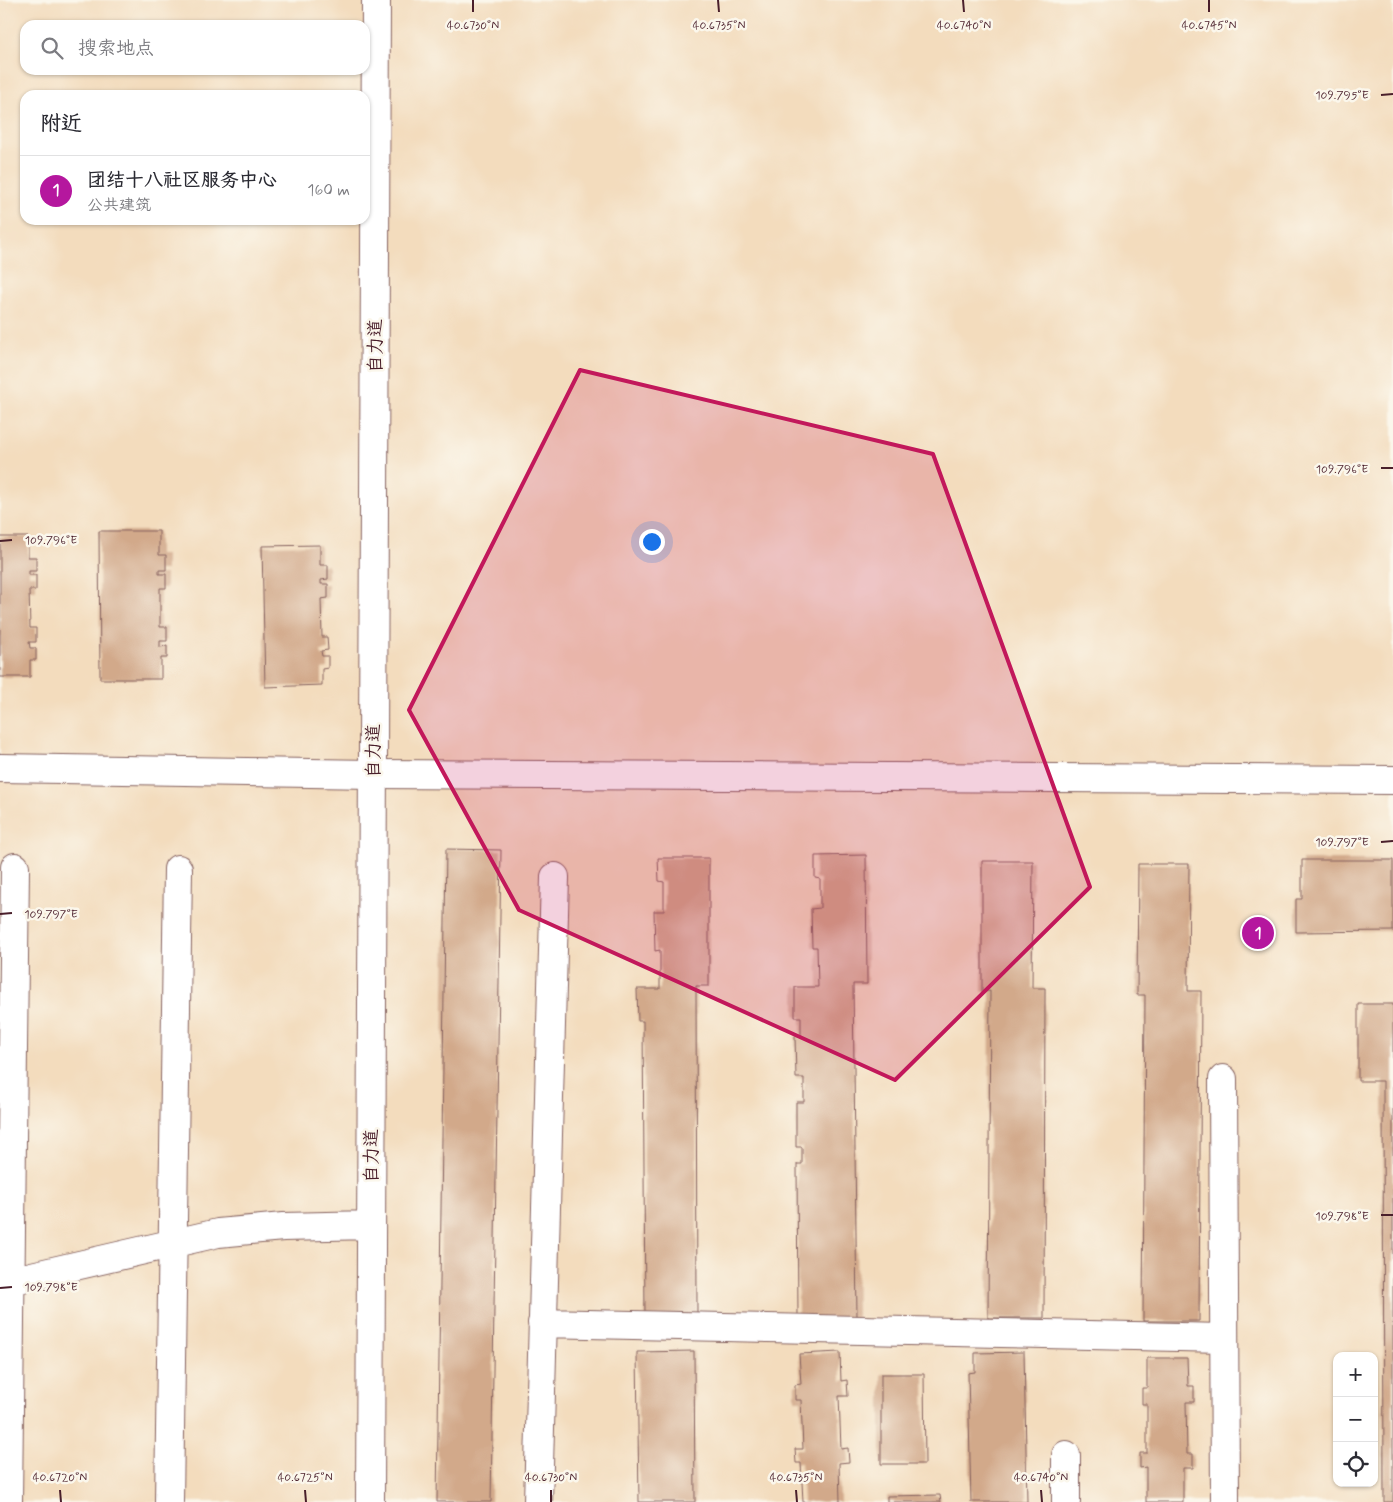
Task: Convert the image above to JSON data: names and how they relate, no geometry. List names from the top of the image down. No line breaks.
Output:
{"streets":{"street":["自力道"]},"page":{"search":"搜索地点","heading":"附近","list":[{"mark":"1","name":"团结十八社区服务中心","note":"公共建筑","value":"160 m"}],"pins":"1","map_buttons":["+","−"]},"coordinates":["40.6730°N","40.6735°N","40.6740°N","40.6745°N","109.795°E","109.796°E","109.797°E","109.798°E","40.6720°N","40.6725°N"]}
